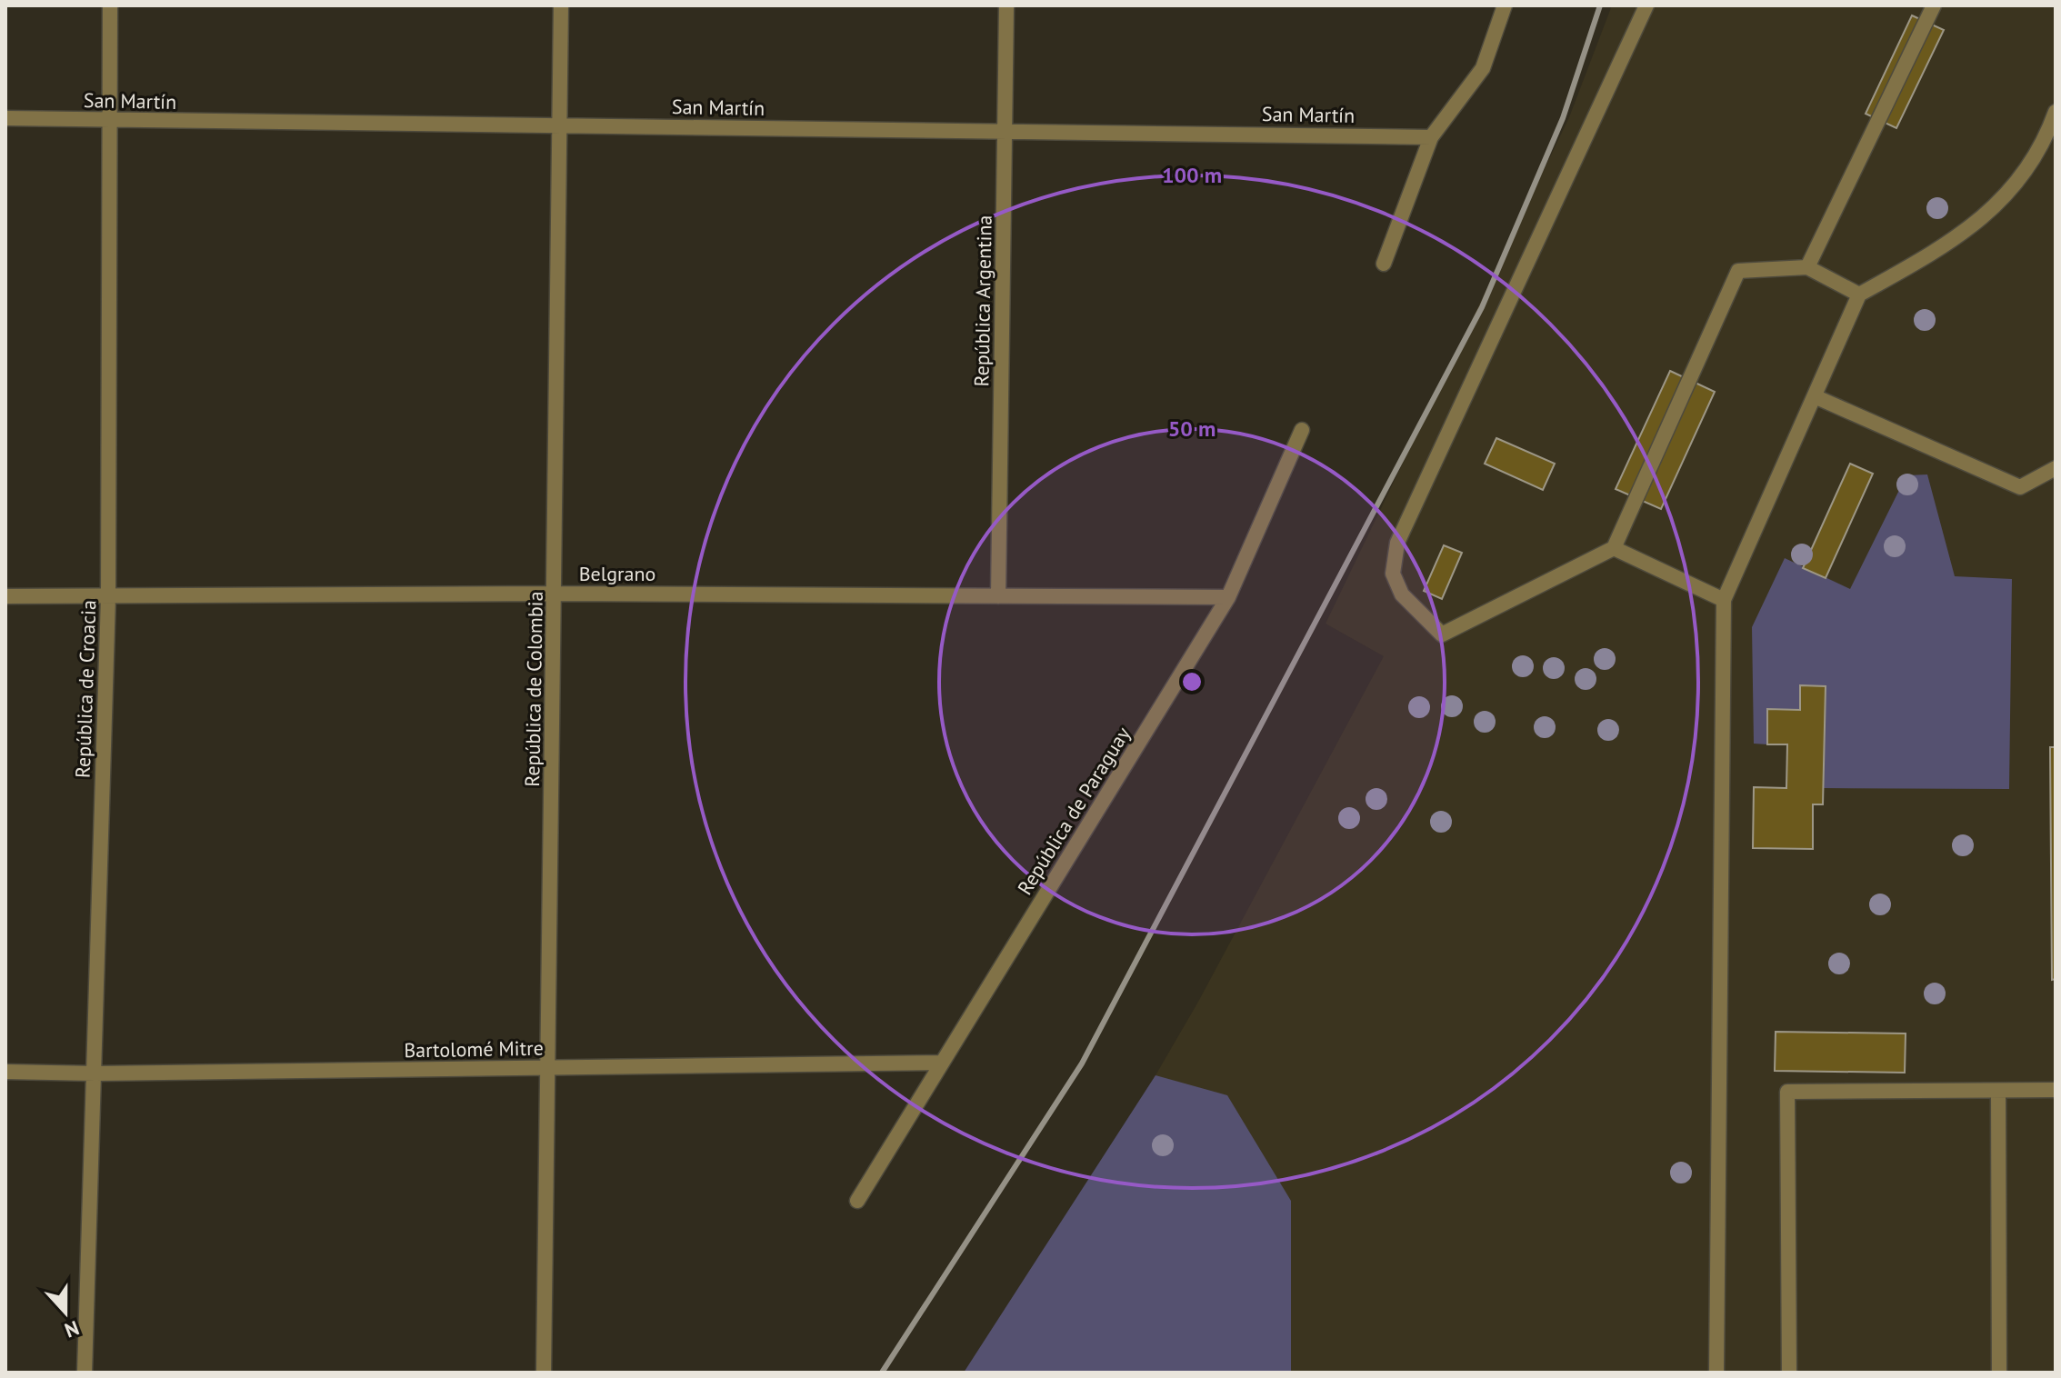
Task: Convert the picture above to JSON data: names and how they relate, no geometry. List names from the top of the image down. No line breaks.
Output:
{"streets":{"street":["San Martín","República Argentina","Belgrano","República de Croacia","República de Colombia","República de Paraguay","Bartolomé Mitre"]},"crossings":[["San Martín","República Argentina"],["San Martín","República de Croacia"],["San Martín","República de Colombia"],["República Argentina","Belgrano"],["Belgrano","República de Croacia"],["Belgrano","República de Colombia"],["Belgrano","República de Paraguay"],["República de Croacia","Bartolomé Mitre"],["República de Colombia","Bartolomé Mitre"],["República de Paraguay","Bartolomé Mitre"]],"north":"bottom","rings":["100 m","50 m"]}
